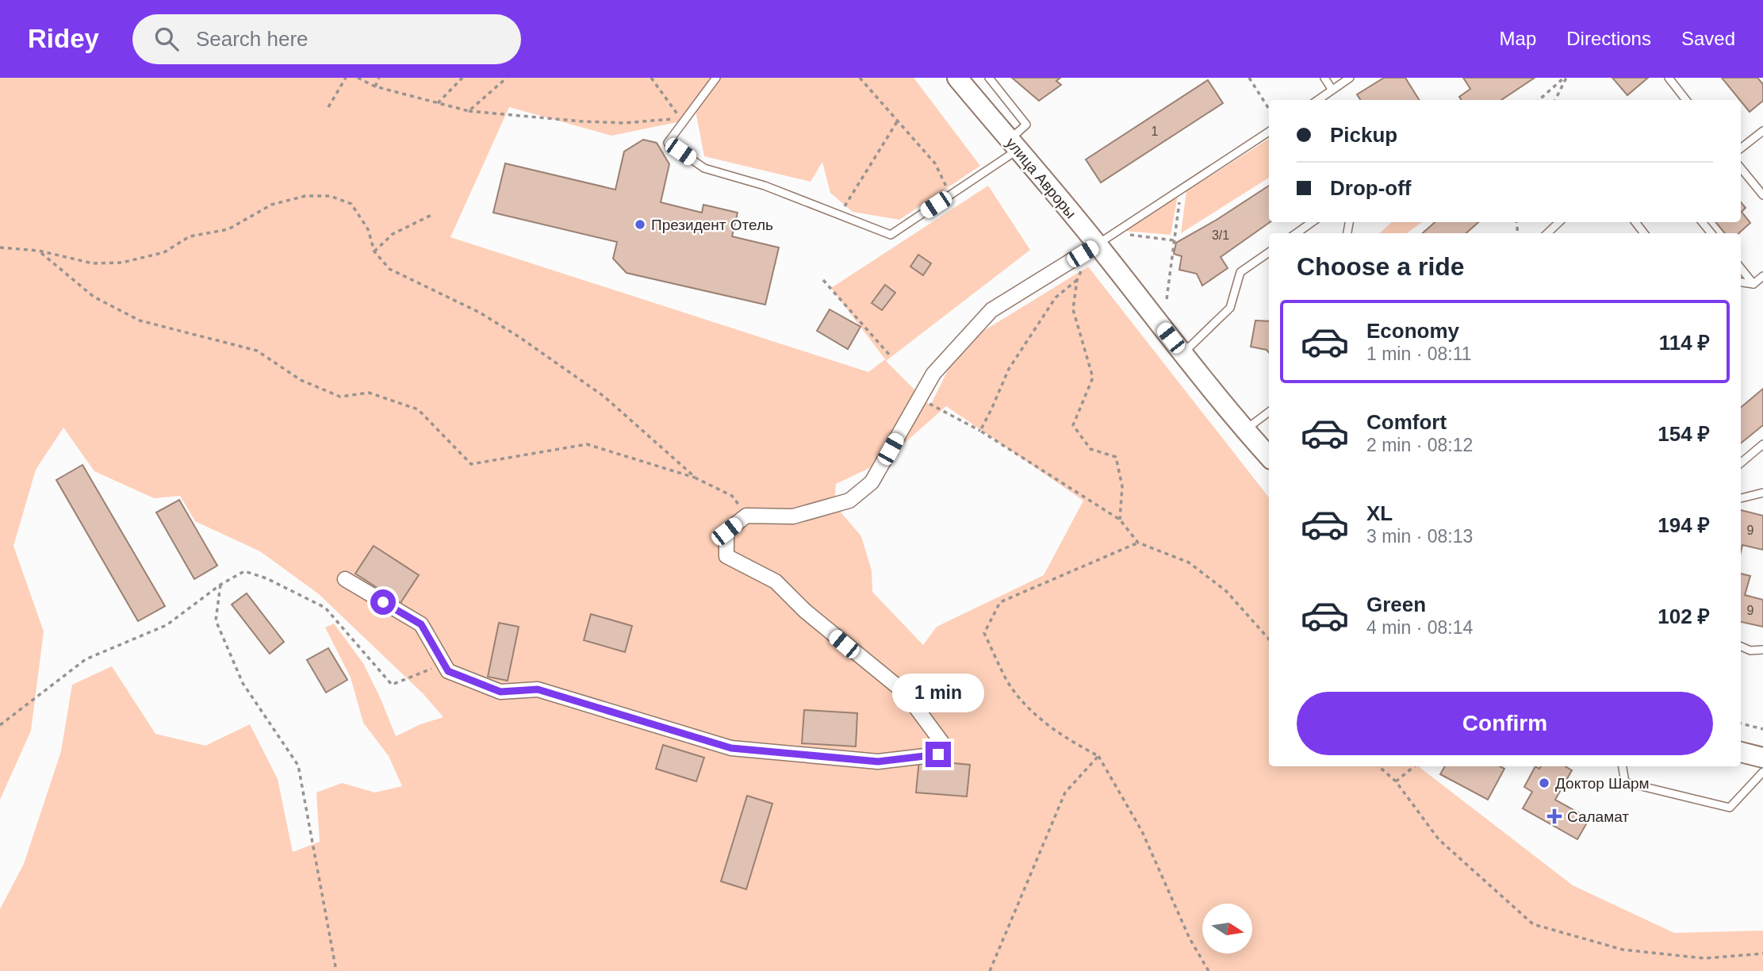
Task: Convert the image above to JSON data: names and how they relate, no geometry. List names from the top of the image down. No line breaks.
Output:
{"streets":{"street":["улица Авроры"]},"places":{"other":["Президент Отель","Доктор Шарм"],"health":["Саламат"]},"house_numbers":["1","3/1","9","9"],"north":"right","page":{"header":"Ridey","search":"Search here","nav":["Map","Directions","Saved"],"banner":["Pickup","Drop-off"],"heading":"Choose a ride","list":[{"name":"Economy","note":"1 min · 08:11","value":"114 ₽"},{"name":"Comfort","note":"2 min · 08:12","value":"154 ₽"},{"name":"XL","note":"3 min · 08:13","value":"194 ₽"},{"name":"Green","note":"4 min · 08:14","value":"102 ₽"}],"bubble":"1 min","buttons":"Confirm"}}
